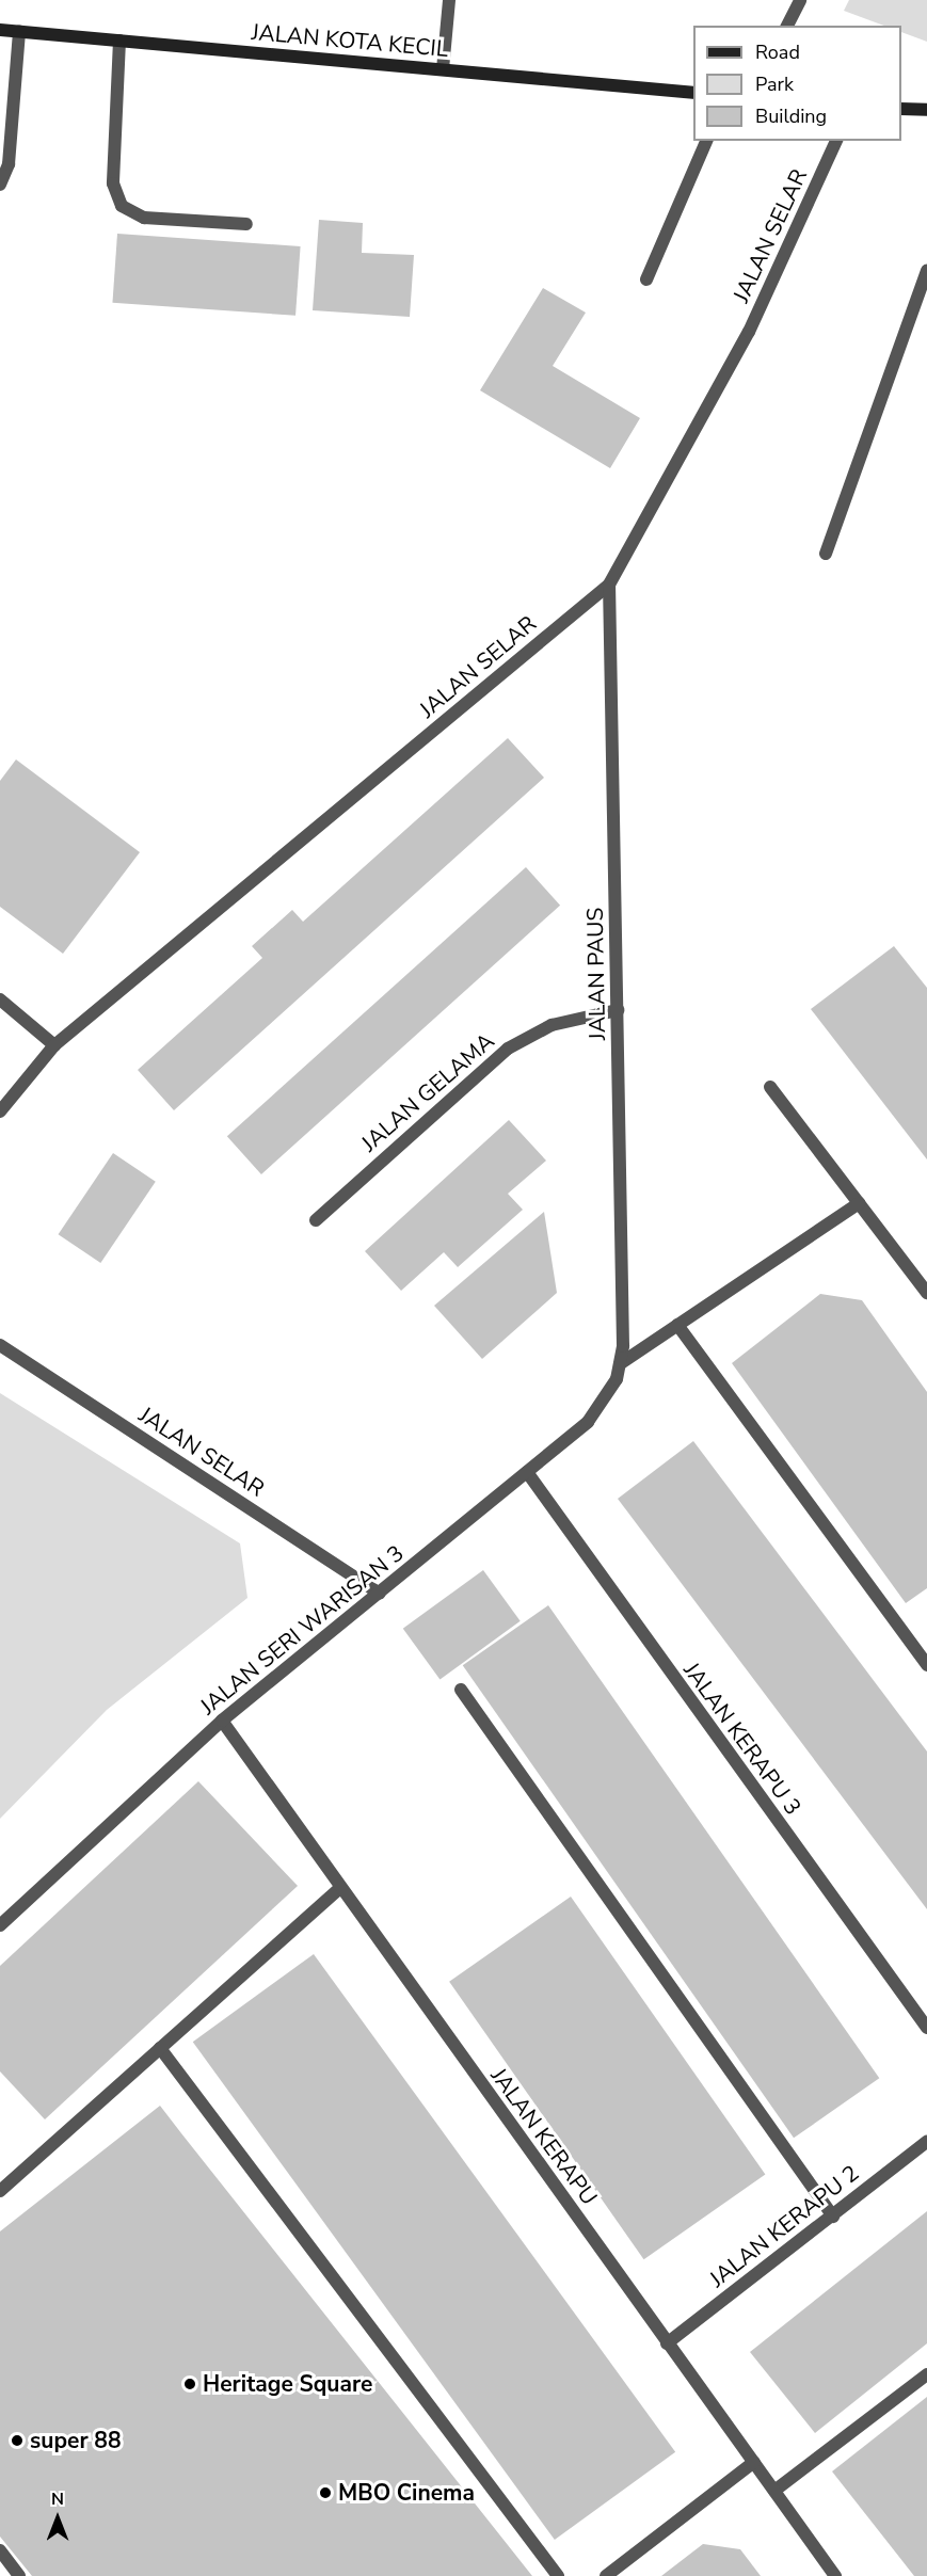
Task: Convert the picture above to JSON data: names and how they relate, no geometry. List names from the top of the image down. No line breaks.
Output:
{"streets":{"street":["JALAN KOTA KECIL","JALAN SELAR","JALAN PAUS","JALAN GELAMA","JALAN SERI WARISAN 3","JALAN KERAPU 3","JALAN KERAPU","JALAN KERAPU 2"]},"crossings":[["JALAN SELAR","JALAN PAUS"],["JALAN SELAR","JALAN SERI WARISAN 3"],["JALAN PAUS","JALAN GELAMA"],["JALAN PAUS","JALAN SERI WARISAN 3"],["JALAN SERI WARISAN 3","JALAN KERAPU 3"],["JALAN SERI WARISAN 3","JALAN KERAPU"],["JALAN KERAPU","JALAN KERAPU 2"]],"places":["Heritage Square","super 88","MBO Cinema"],"legend":["Road","Park","Building"],"north":"top"}
